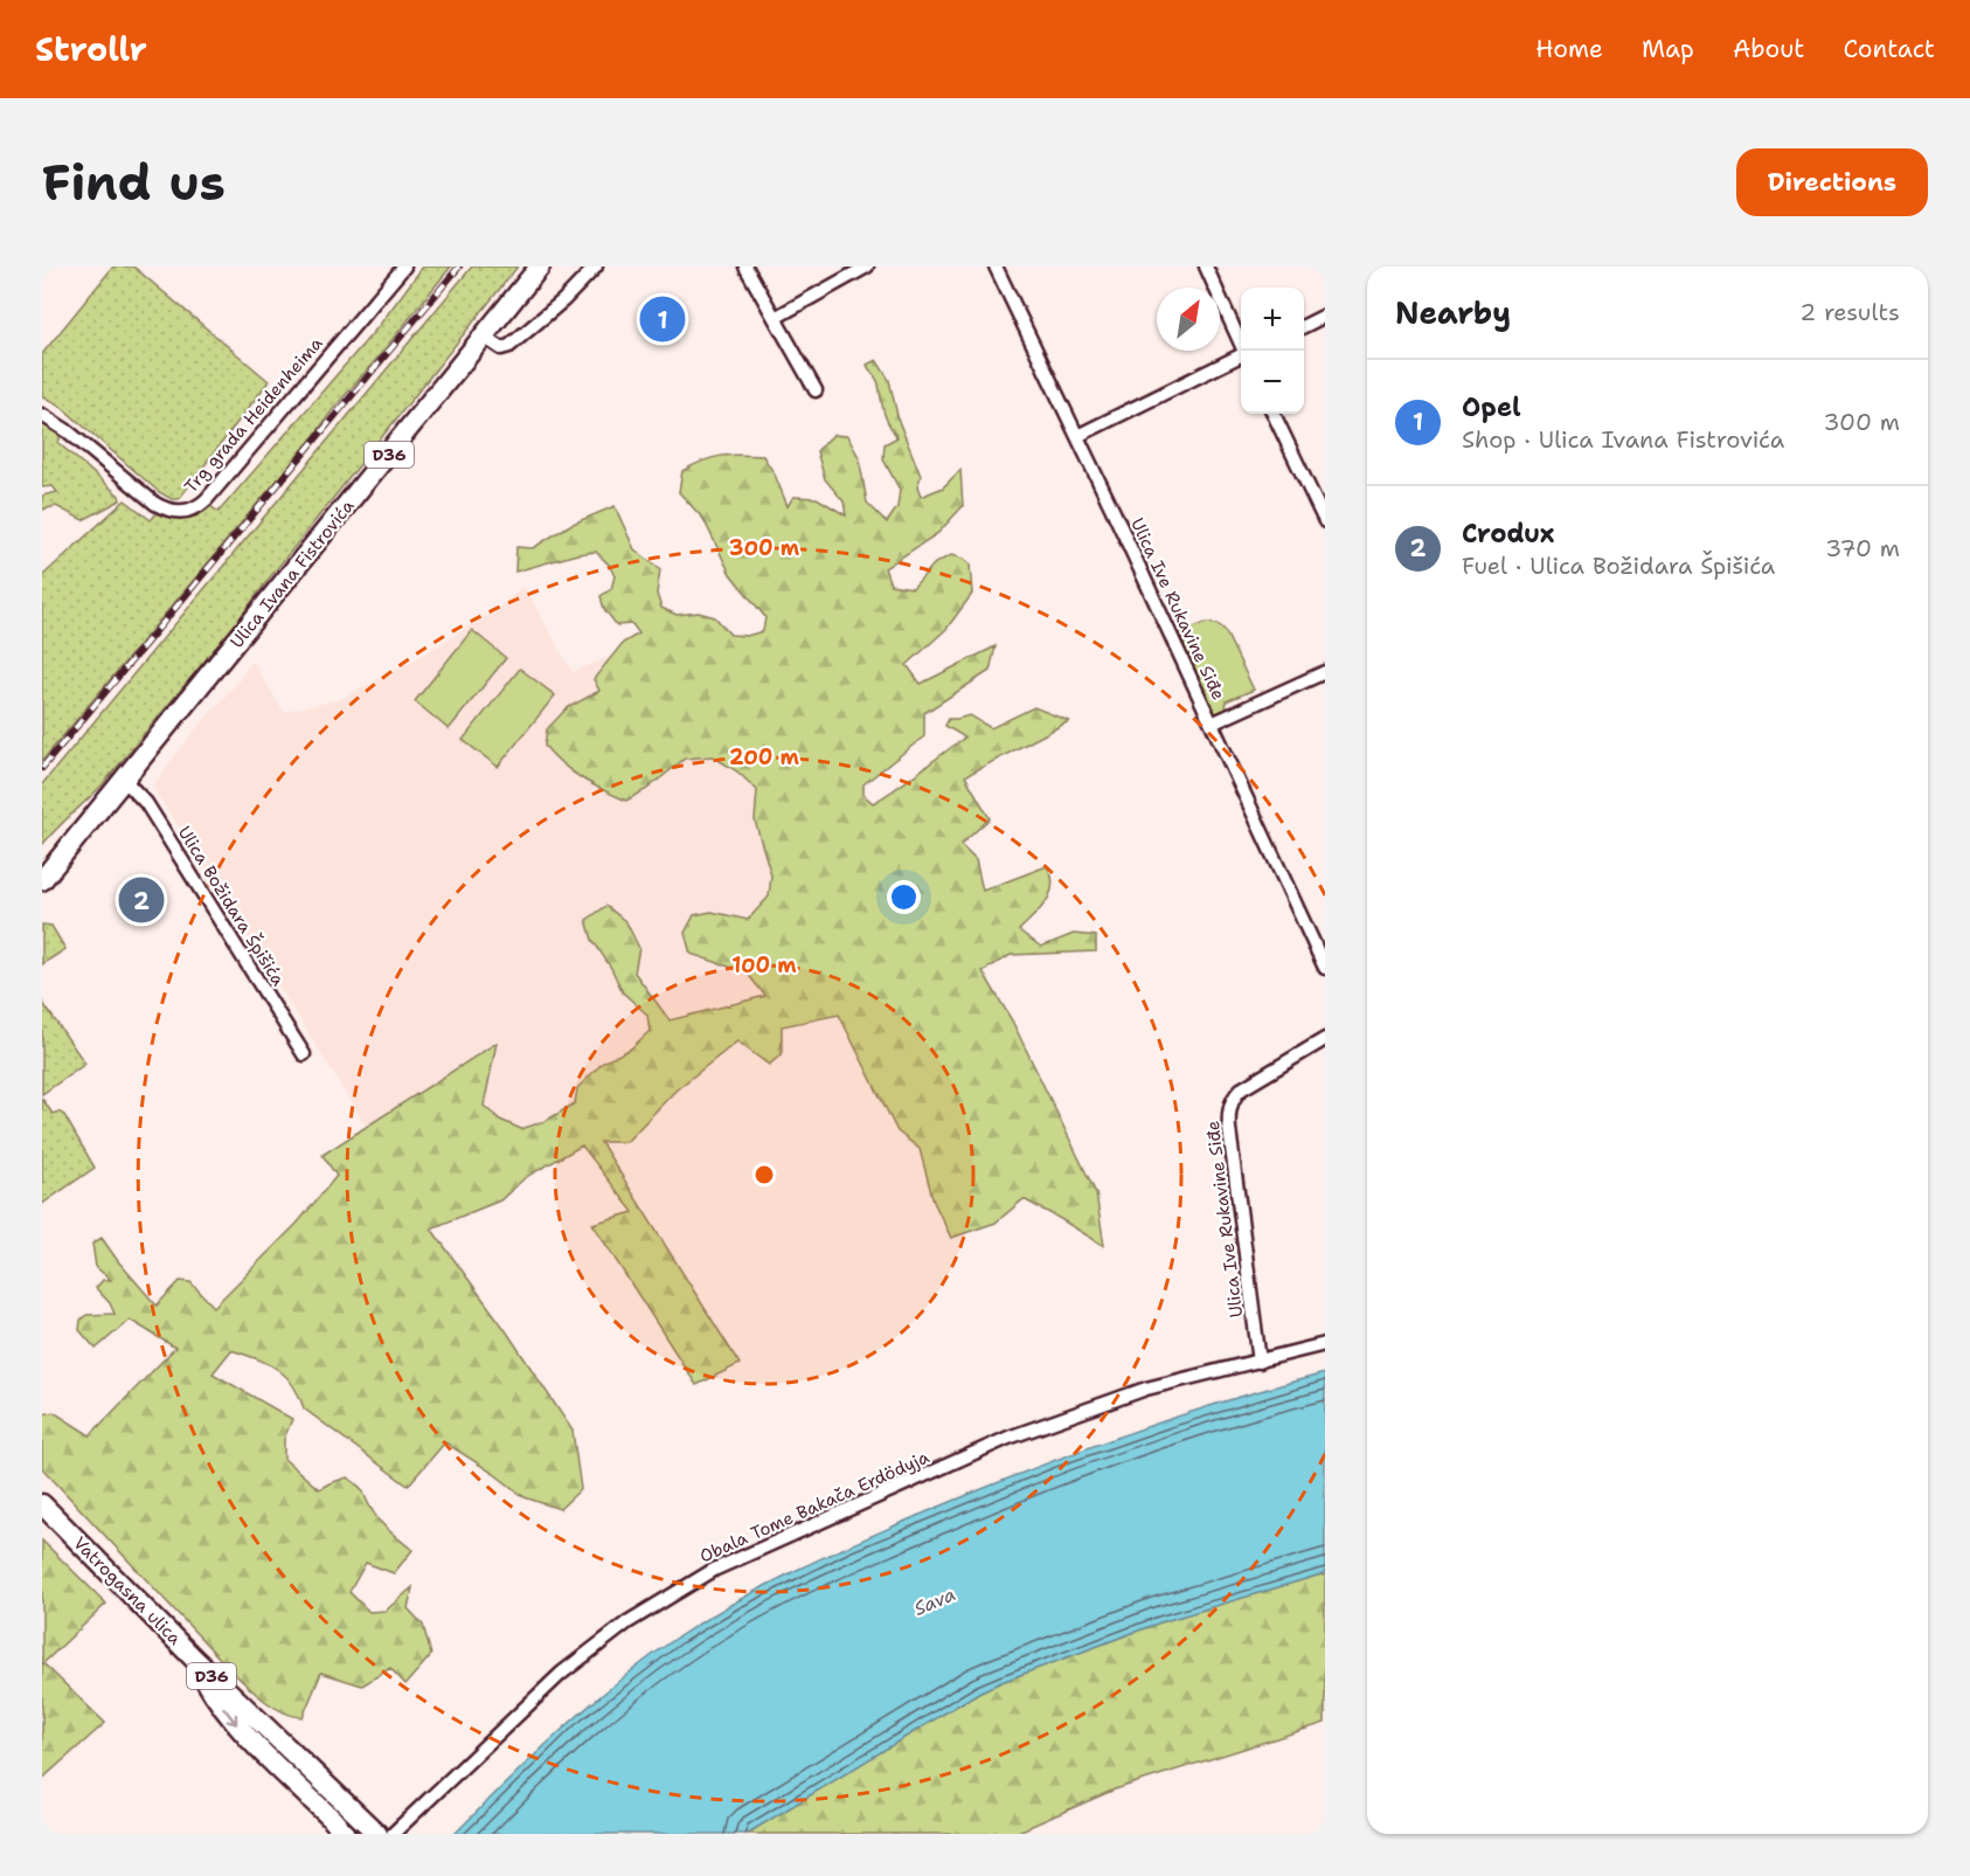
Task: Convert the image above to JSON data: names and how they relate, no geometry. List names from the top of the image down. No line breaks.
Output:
{"streets":{"main road":["D36","Ulica Ivana Fistrovića","Vatrogasna ulica"],"street":["Trg grada Heidenheima","Ulica Ive Rukavine Siđe","Ulica Božidara Špišića","Obala Tome Bakača Erdödyja"]},"crossings":[["Ulica Ivana Fistrovića","Ulica Božidara Špišića"],["Ulica Ive Rukavine Siđe","Obala Tome Bakača Erdödyja"]],"water":["Sava"],"north":"top right","page":{"header":"Strollr","nav":["Home","Map","About","Contact"],"buttons":"Directions","title":"Find us","heading":["Nearby","2 results"],"map_buttons":["+","−"],"pins":["1","2"],"list":[{"mark":"1","name":"Opel","note":"Shop · Ulica Ivana Fistrovića","value":"300 m"},{"mark":"2","name":"Crodux","note":"Fuel · Ulica Božidara Špišića","value":"370 m"}]},"rings":["300 m","200 m","100 m"]}
